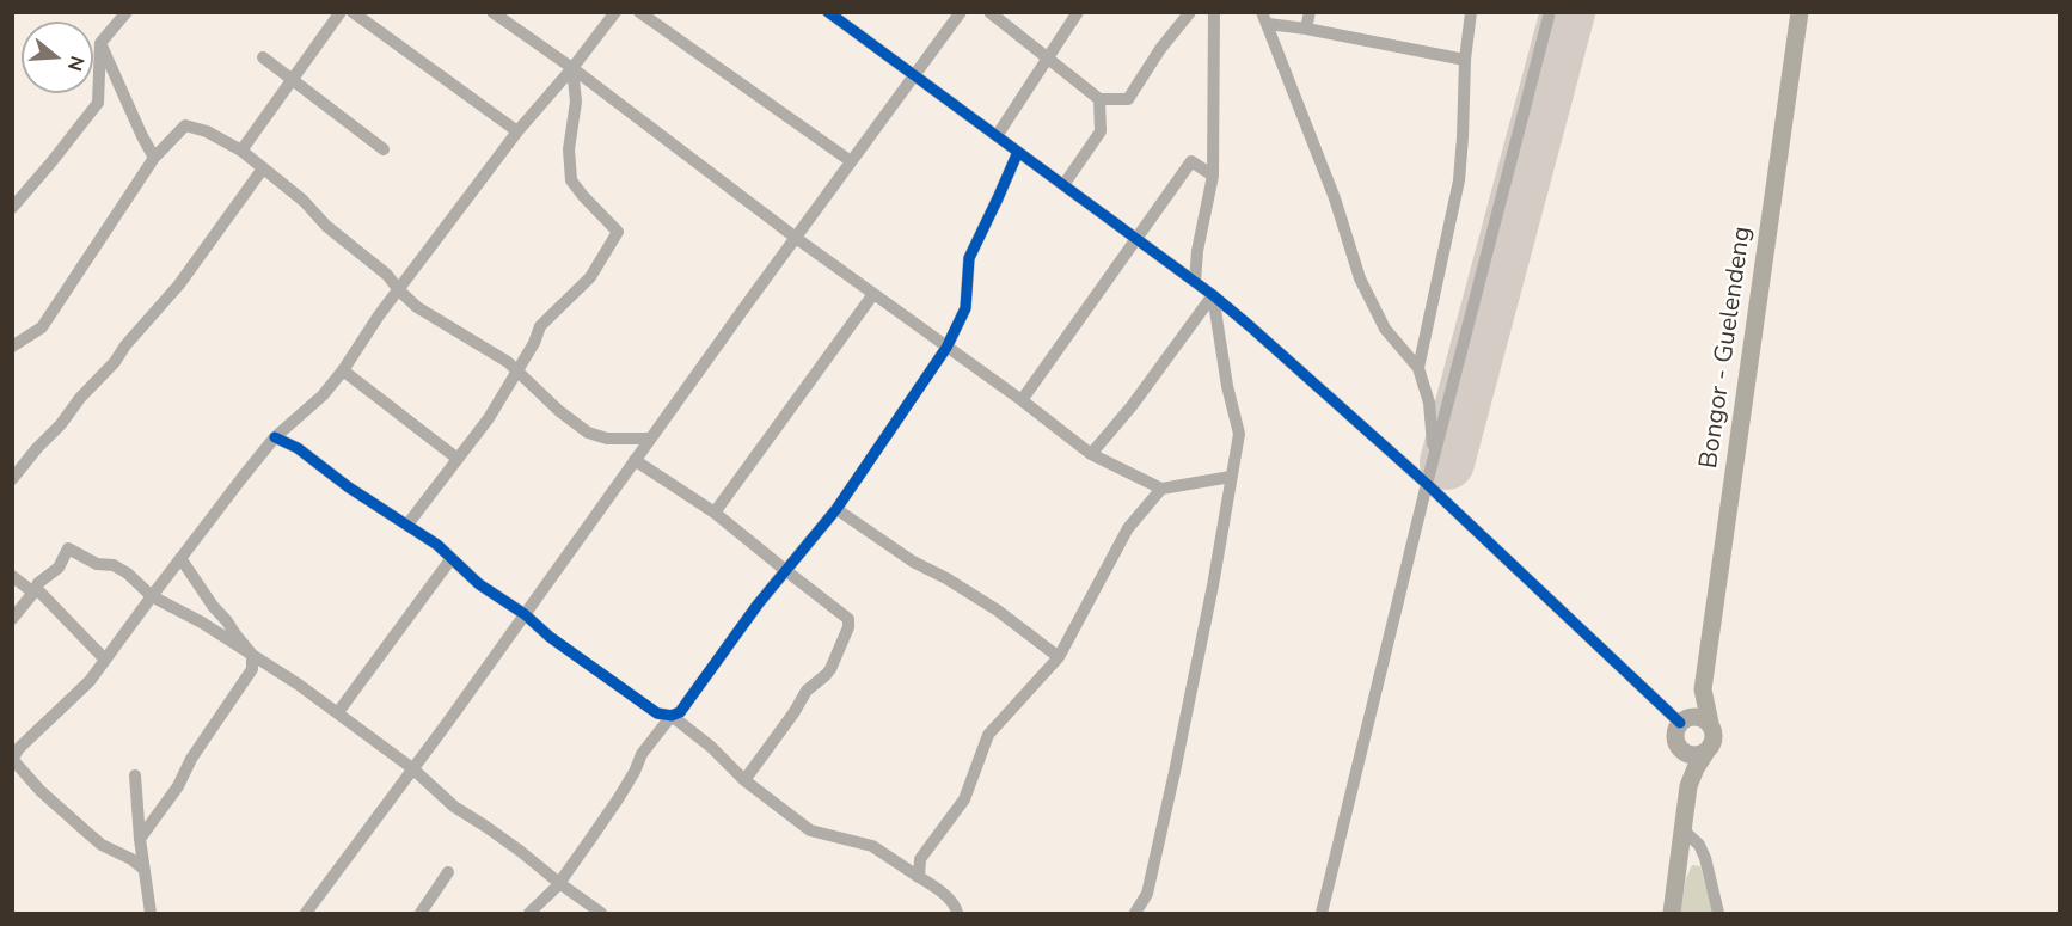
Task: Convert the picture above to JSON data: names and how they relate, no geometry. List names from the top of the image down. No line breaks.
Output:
{"streets":{"highway":["Bongor - Guelendeng"]},"north":"right"}
